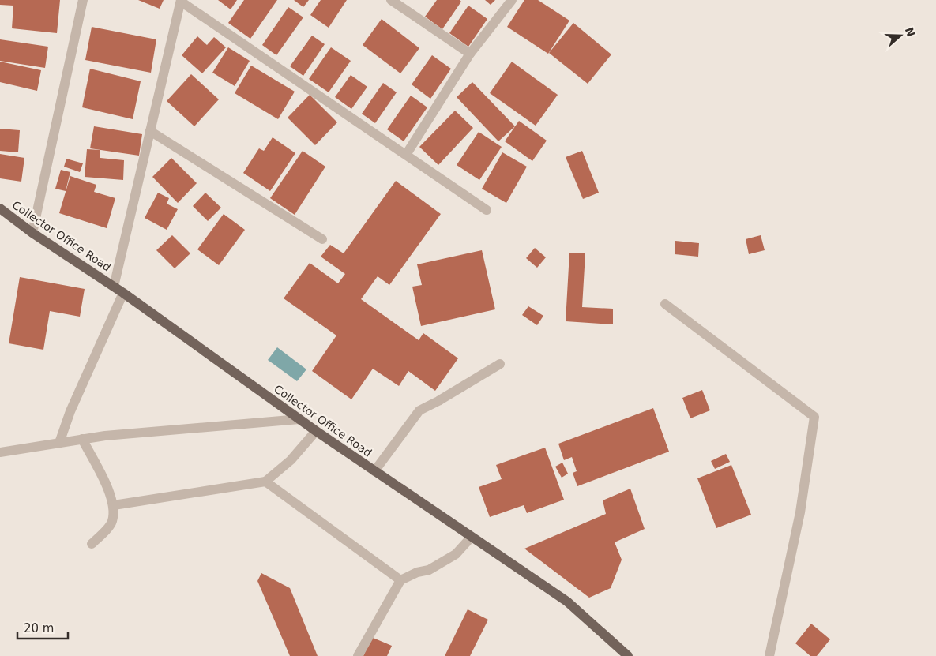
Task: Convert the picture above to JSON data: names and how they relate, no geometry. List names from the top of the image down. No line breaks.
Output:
{"streets":{"main road":["Collector Office Road"]},"scale_bar":"20 m","north":"right"}
